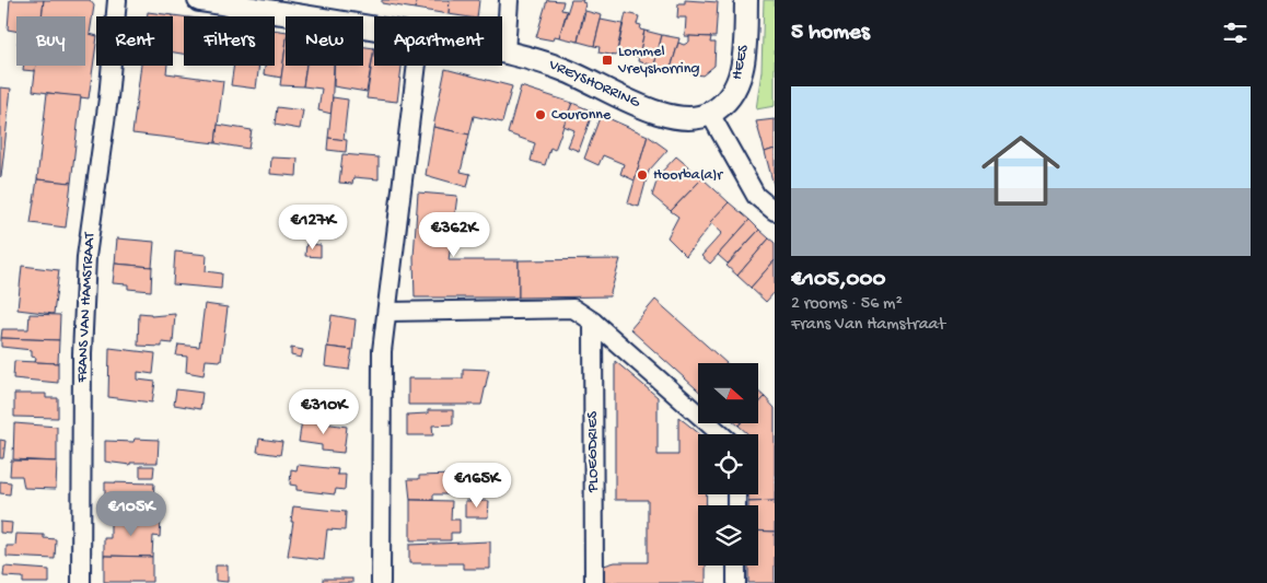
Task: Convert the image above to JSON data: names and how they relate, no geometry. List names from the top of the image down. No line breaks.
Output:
{"streets":{"main road":["HEES","VREYSHORRING"],"street":["FRANS VAN HAMSTRAAT","PLOEGDRIES"]},"crossings":[["HEES","VREYSHORRING"]],"places":{"transit":["Lommel Vreyshorring"],"other":["Couronne","Hoorba(a)r"]},"north":"right","page":{"heading":"5 homes","chip":["Buy","Rent","Filters","New","Apartment"],"list":[{"name":"€105,000","note":"2 rooms · 56 m² · Frans Van Hamstraat"}],"price":["€127K","€362K","€310K","€165K","€105K"]}}
